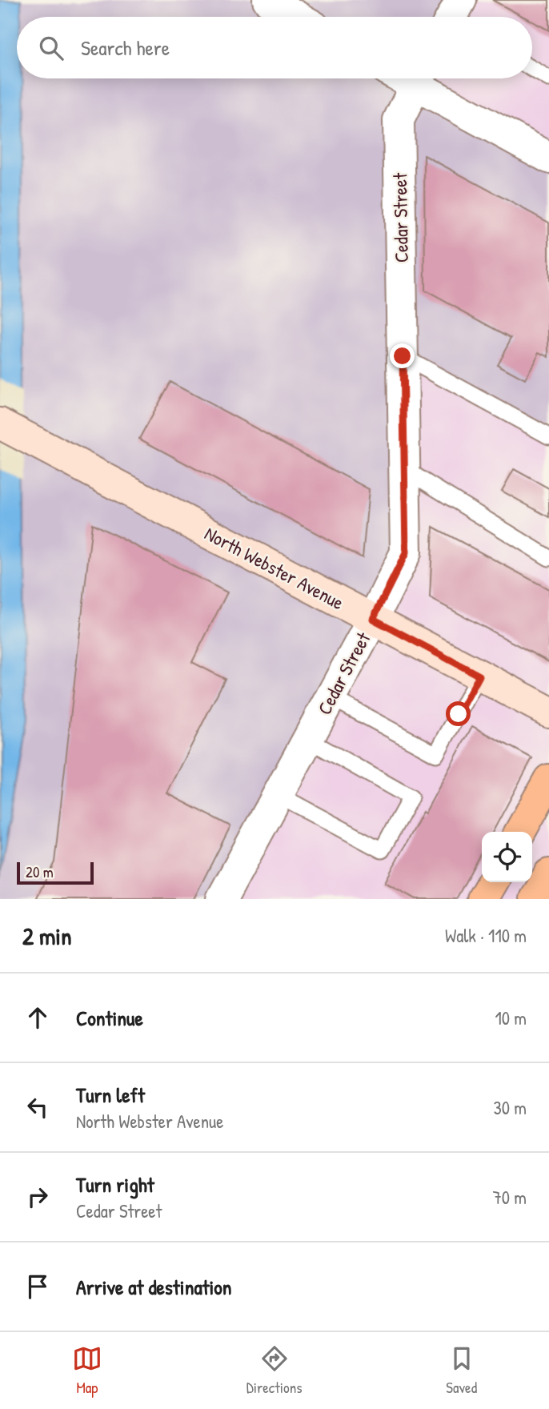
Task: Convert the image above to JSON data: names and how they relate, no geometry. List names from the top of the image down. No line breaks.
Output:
{"streets":{"main road":["North Webster Avenue"],"street":["Cedar Street"]},"crossings":[["Cedar Street","North Webster Avenue"]],"scale_bar":"20 m","page":{"search":"Search here","scale":"20 m","heading":["2 min","Walk · 110 m"],"list":[["Continue","10 m"],["Turn left","North Webster Avenue","30 m"],["Turn right","Cedar Street","70 m"],"Arrive at destination"],"nav":["Map","Directions","Saved"]}}
